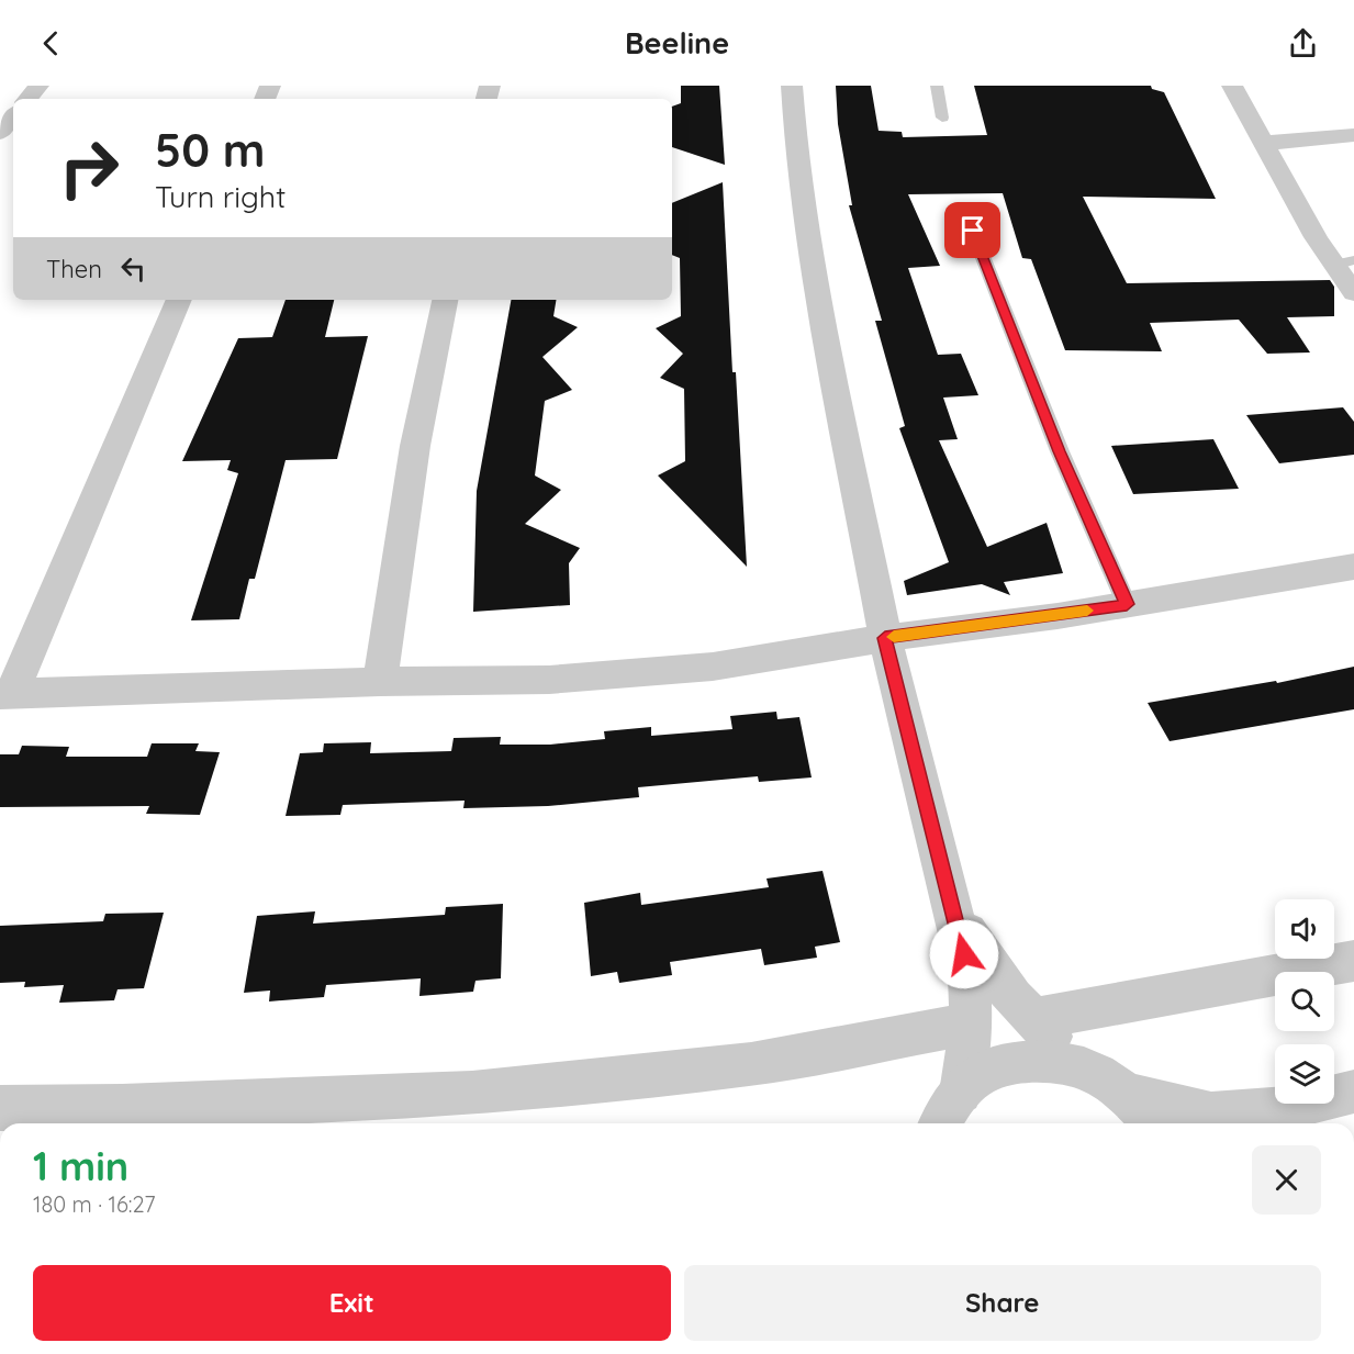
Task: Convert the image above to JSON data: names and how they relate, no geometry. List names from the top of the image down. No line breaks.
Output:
{"page":{"header":"Beeline","turn":["50 m","Turn right"],"then":"Then","heading":["1 min","180 m · 16:27"],"buttons":["Exit","Share"]}}
